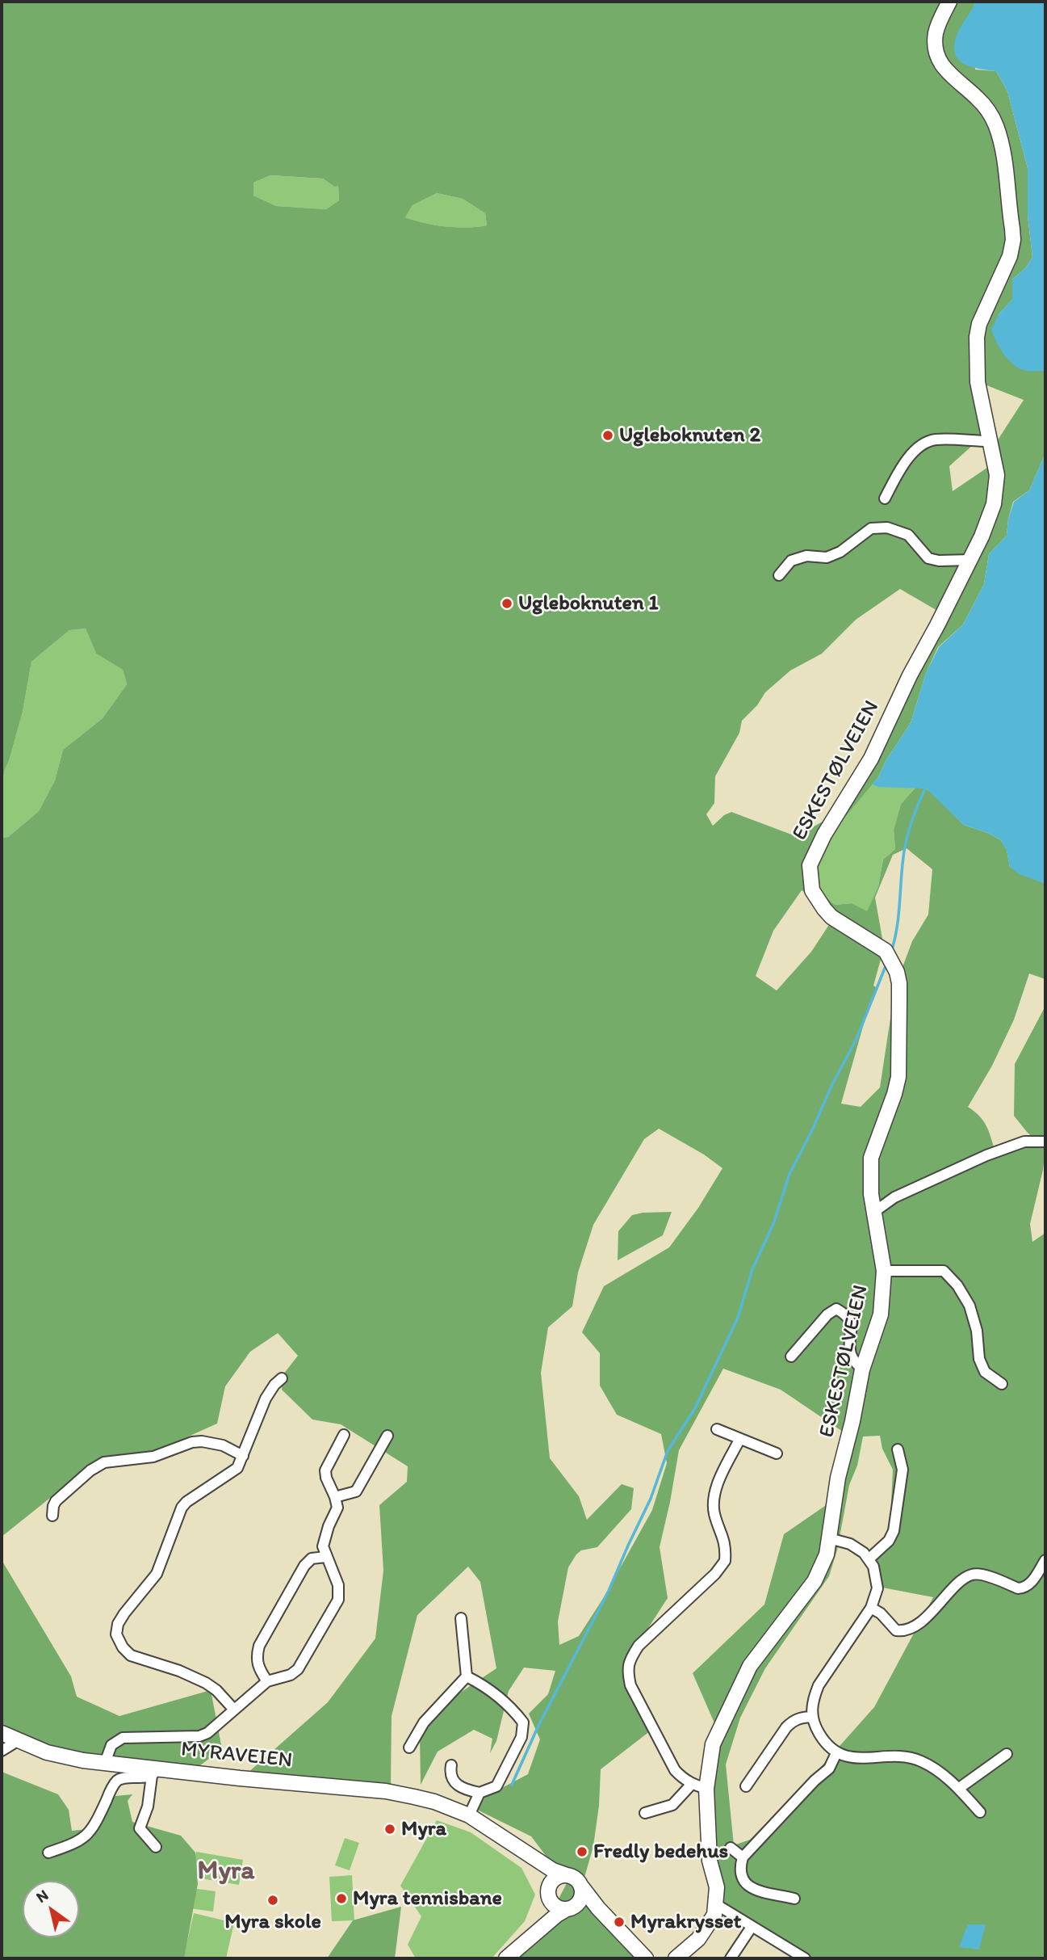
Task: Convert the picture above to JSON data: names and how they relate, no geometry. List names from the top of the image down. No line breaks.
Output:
{"streets":{"main road":["ESKESTØLVEIEN","MYRAVEIEN"]},"districts":["Myra"],"places":["Ugleboknuten 2","Ugleboknuten 1","Myra","Fredly bedehus","Myra tennisbane","Myra skole","Myrakrysset"],"north":"top left"}
